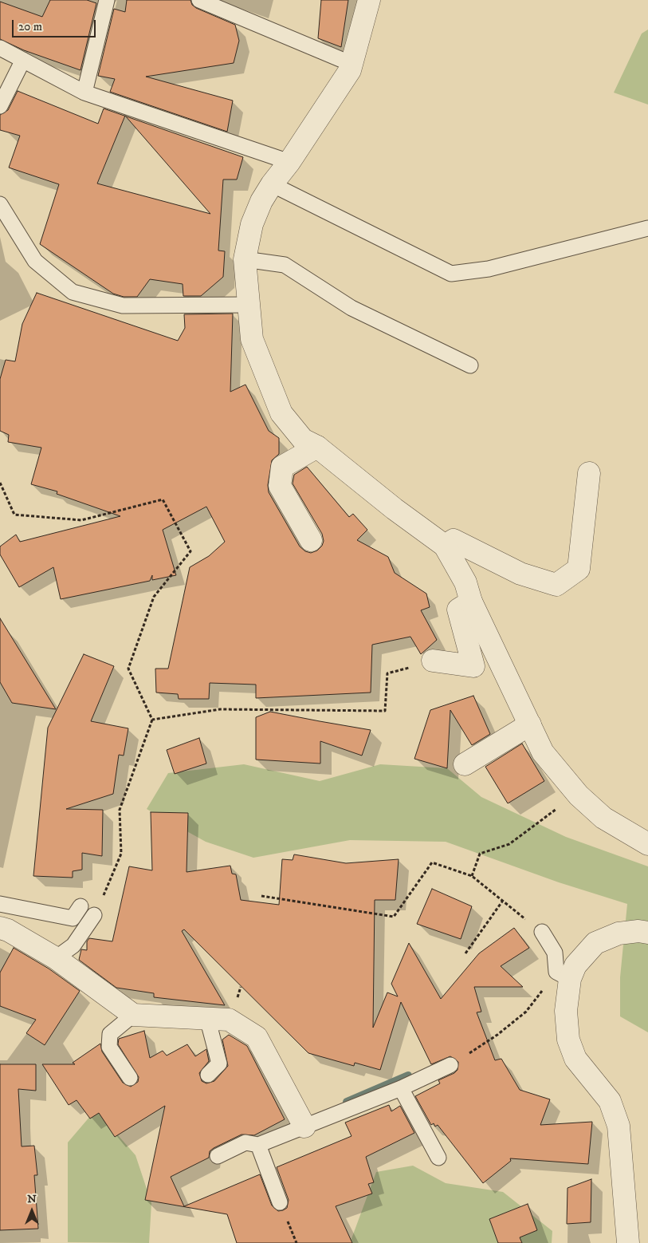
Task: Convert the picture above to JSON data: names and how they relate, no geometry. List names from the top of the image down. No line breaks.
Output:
{"scale_bar":"20 m","north":"top"}
